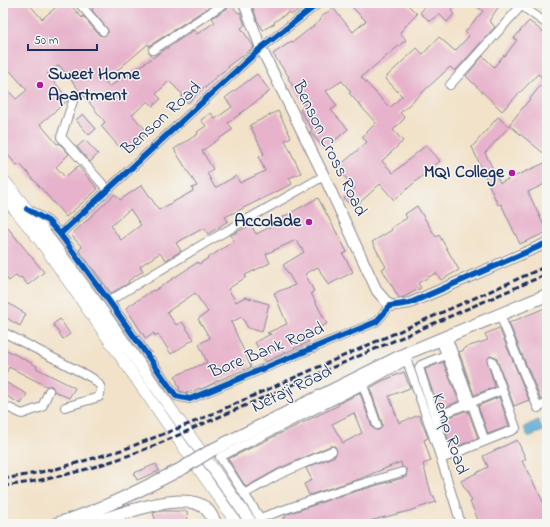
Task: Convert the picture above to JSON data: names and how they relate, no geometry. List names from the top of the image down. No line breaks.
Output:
{"streets":{"main road":["Netaji Road"],"street":["Benson Road","Benson Cross Road","Bore Bank Road","Kemp Road"]},"crossings":[["Benson Road","Benson Cross Road"],["Benson Road","Bore Bank Road"],["Benson Cross Road","Bore Bank Road"],["Netaji Road","Kemp Road"]],"places":["Sweet Home Apartment","MQI College","Accolade"],"scale_bar":"50 m"}
